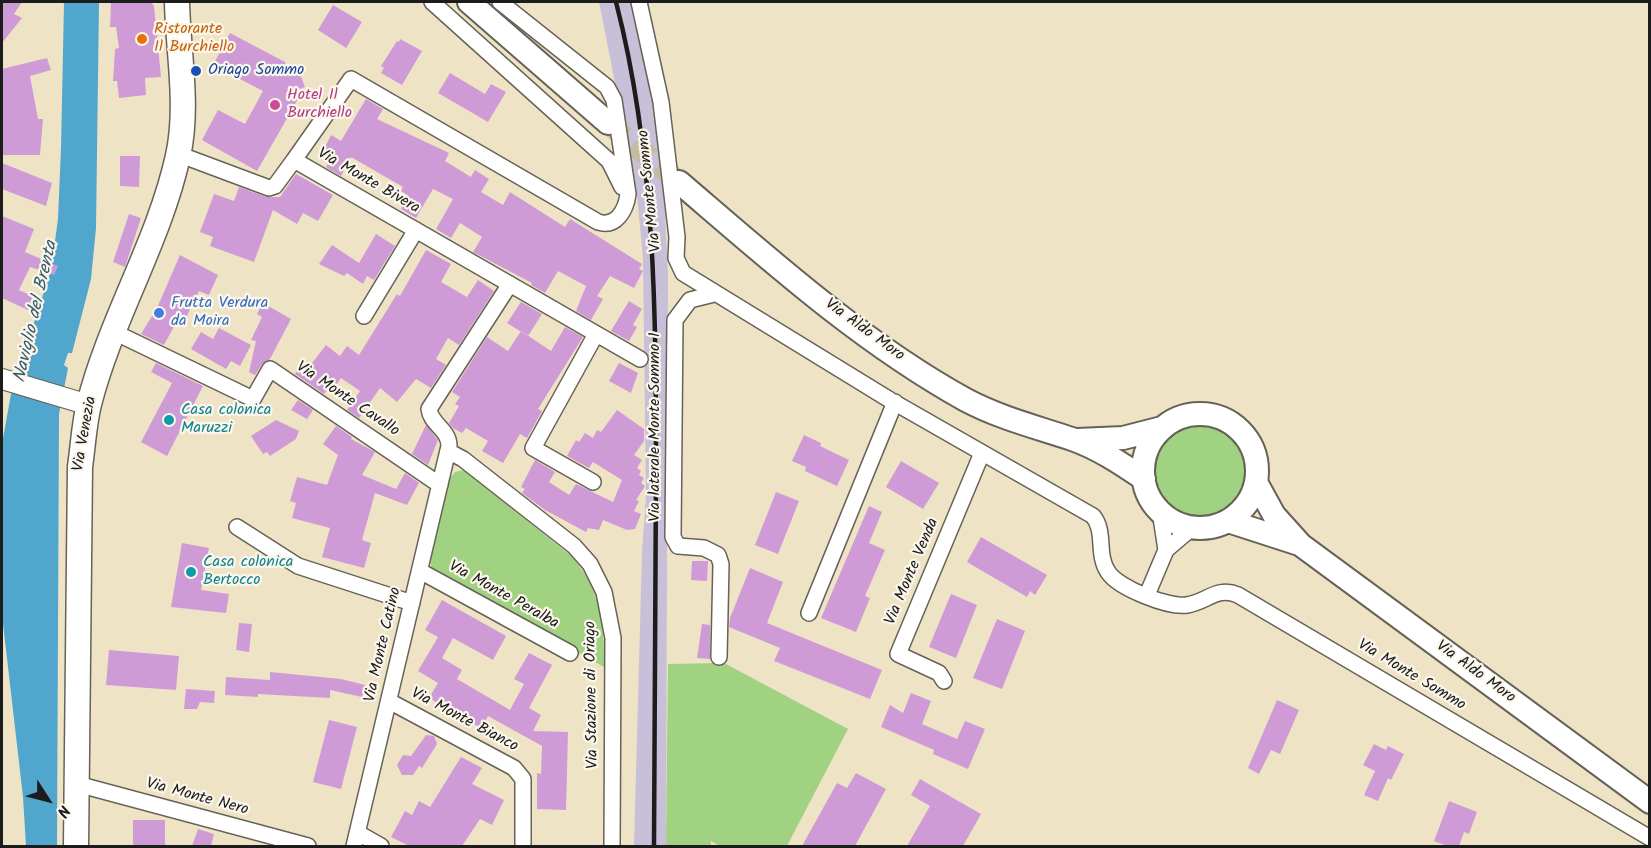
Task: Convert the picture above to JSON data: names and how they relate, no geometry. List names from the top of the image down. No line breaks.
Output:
{"streets":{"main road":["Via Aldo Moro","Via Venezia"],"street":["Via Monte Bivera","Via Monte Sommo","Via Monte Cavallo","Via laterale Monte Sommo 1","Via Monte Venda","Via Monte Peralba","Via Monte Catino","Via Stazione di Oriago","Via Monte Bianco","Via Monte Nero"]},"crossings":[["Via Monte Bivera","Via Monte Sommo"],["Via Monte Bivera","Via Venezia"],["Via Monte Sommo","Via laterale Monte Sommo 1"],["Via Monte Sommo","Via Monte Venda"],["Via Monte Cavallo","Via Venezia"],["Via Monte Cavallo","Via Monte Catino"],["Via Venezia","Via Monte Nero"],["Via Monte Peralba","Via Monte Catino"],["Via Monte Catino","Via Stazione di Oriago"],["Via Monte Catino","Via Monte Bianco"]],"water":["Naviglio del Brenta"],"places":["Ristorante Il Burchiello","Oriago Sommo","Hotel Il Burchiello","Frutta Verdura da Moira","Casa colonica Maruzzi","Casa colonica Bertocco"],"north":"bottom right"}
